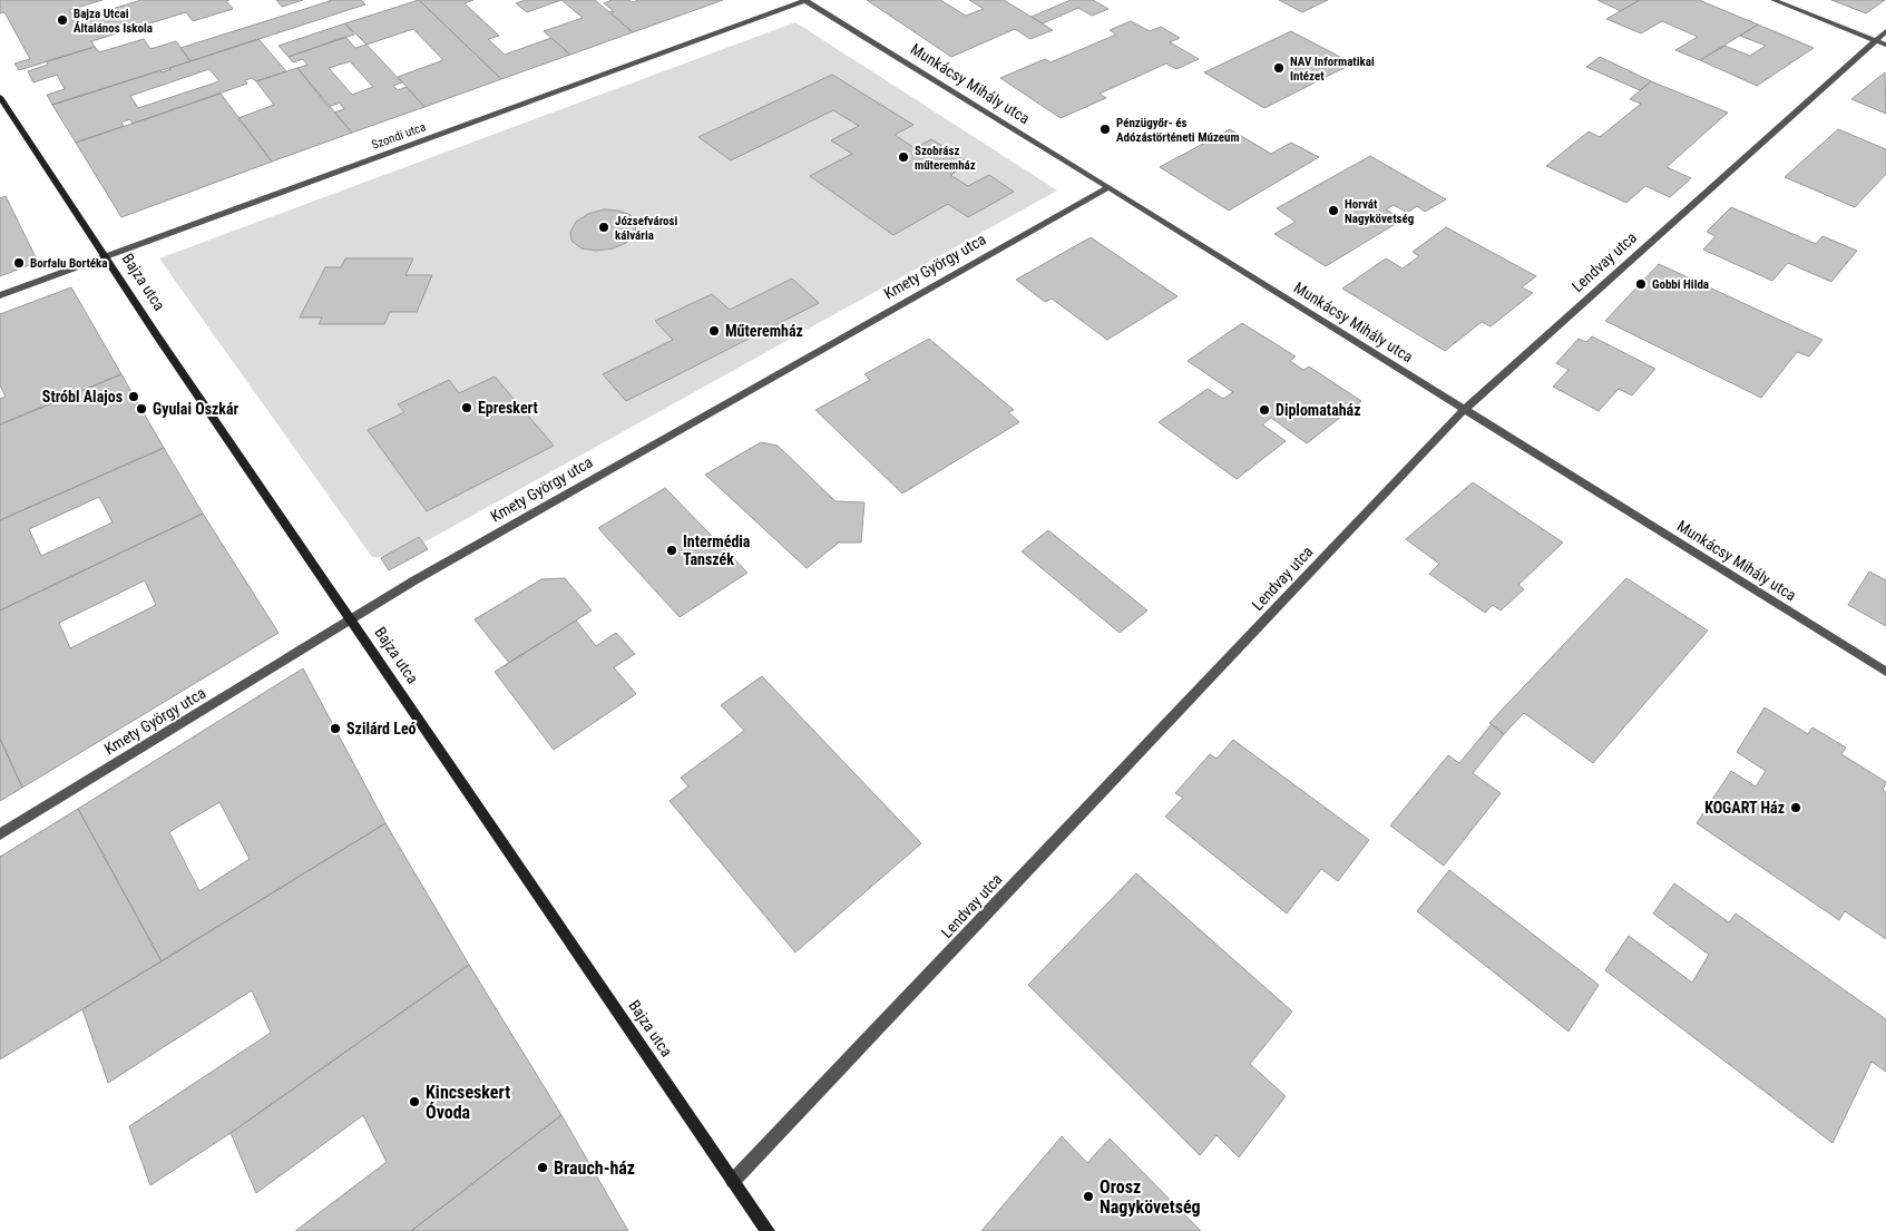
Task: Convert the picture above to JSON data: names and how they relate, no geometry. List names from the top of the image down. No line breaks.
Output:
{"streets":{"street":["Munkácsy Mihály utca","Szondi utca","Lendvay utca","Kmety György utca","Bajza utca"]},"crossings":[["Munkácsy Mihály utca","Szondi utca"],["Munkácsy Mihály utca","Lendvay utca"],["Munkácsy Mihály utca","Kmety György utca"],["Szondi utca","Bajza utca"],["Lendvay utca","Bajza utca"],["Kmety György utca","Bajza utca"]],"places":["Bajza Utcai Általános Iskola","NAV Informatikai Intézet","Pénzügyőr- és Adózástörténeti Múzeum","Szobrász műteremház","Horvát Nagykövetség","Józsefvárosi kálvária","Borfalu Bortéka","Gobbi Hilda","Műteremház","Stróbl Alajos","Epreskert","Gyulai Oszkár","Diplomataház","Intermédia Tanszék","Szilárd Leó","KOGART Ház","Kincseskert Óvoda","Brauch-ház","Orosz Nagykövetség"]}
